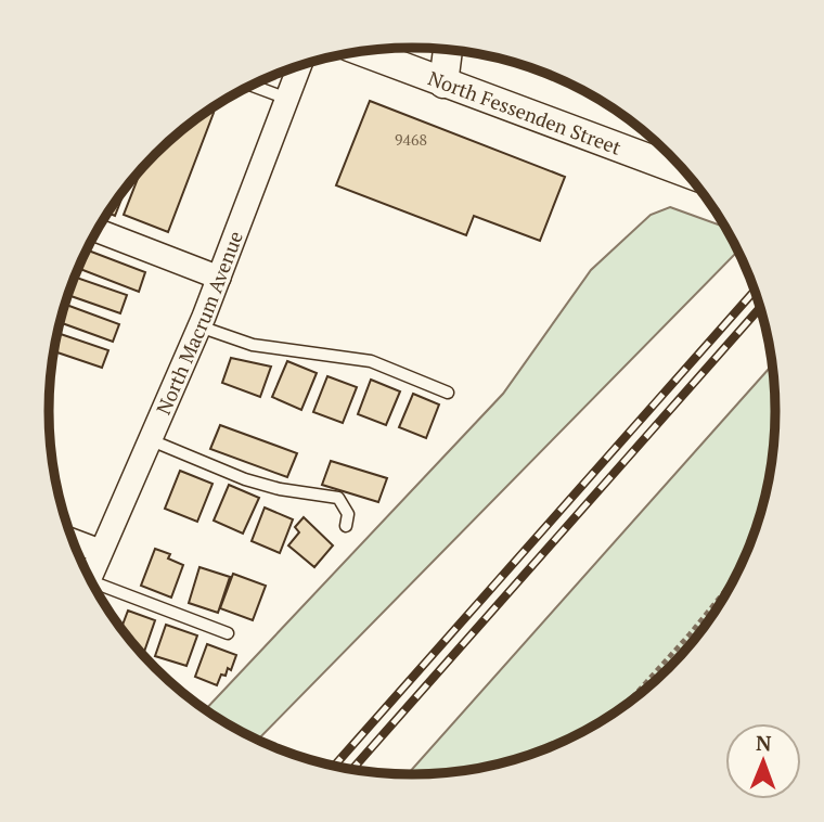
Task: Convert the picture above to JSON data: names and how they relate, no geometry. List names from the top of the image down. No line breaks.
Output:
{"streets":{"street":["North Fessenden Street","North Macrum Avenue"]},"house_numbers":["9468"],"north":"top"}
